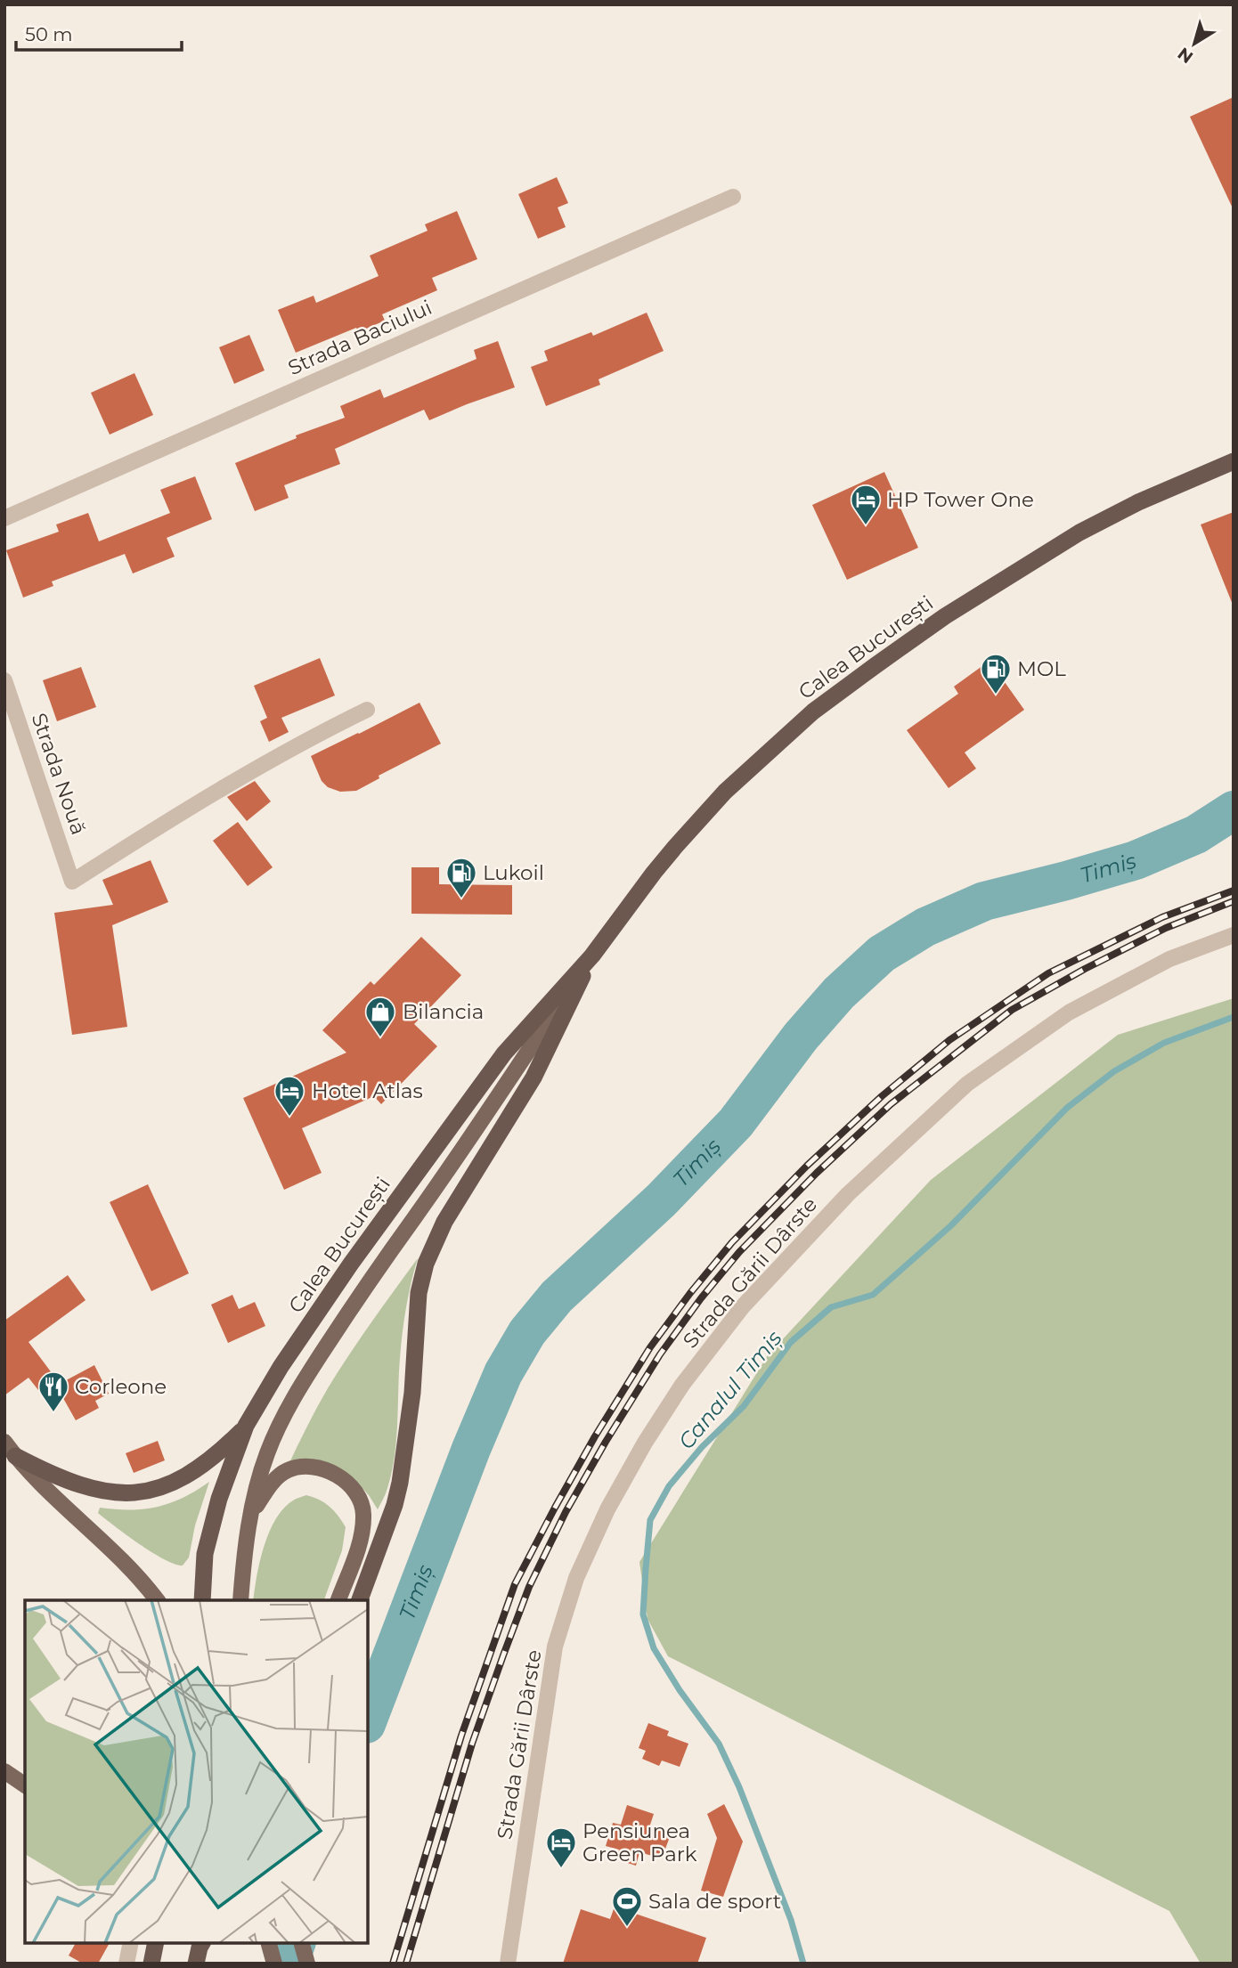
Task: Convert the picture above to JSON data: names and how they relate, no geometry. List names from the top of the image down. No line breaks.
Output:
{"streets":{"highway":["Calea București"],"street":["Strada Baciului","Strada Nouă","Strada Gării Dârste"]},"water":["Timiș","Canalul Timiș"],"places":{"hotel":["HP Tower One","Hotel Atlas","Pensiunea Green Park"],"fuel station":["MOL","Lukoil"],"shop":["Bilancia"],"restaurant":["Corleone"],"sports":["Sala de sport"]},"scale_bar":"50 m","north":"bottom left"}
